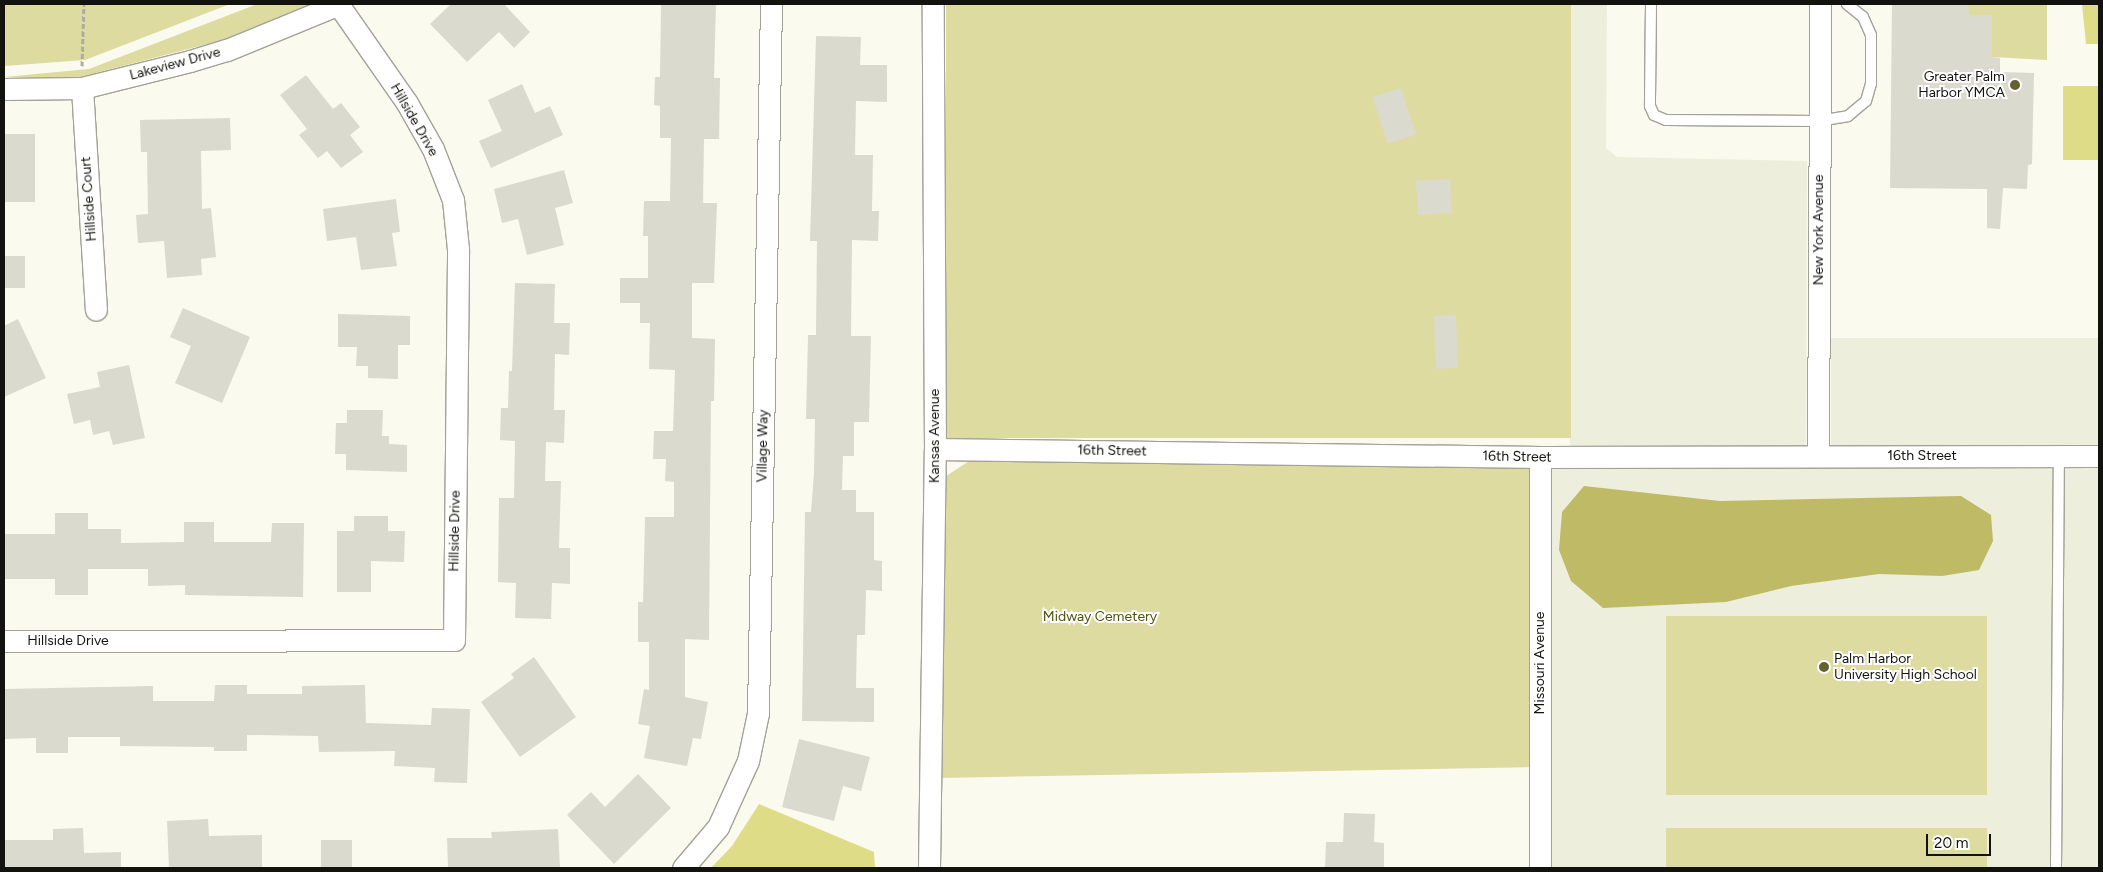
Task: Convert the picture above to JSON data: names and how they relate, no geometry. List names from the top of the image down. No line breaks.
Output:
{"streets":{"street":["Lakeview Drive","Hillside Drive","Hillside Court","New York Avenue","Kansas Avenue","Village Way","16th Street","Missouri Avenue"]},"crossings":[["Lakeview Drive","Hillside Drive"],["Lakeview Drive","Hillside Court"],["New York Avenue","16th Street"],["Kansas Avenue","16th Street"],["16th Street","Missouri Avenue"]],"parks":["Midway Cemetery"],"places":["Greater Palm Harbor YMCA","Palm Harbor University High School"],"scale_bar":"20 m"}
